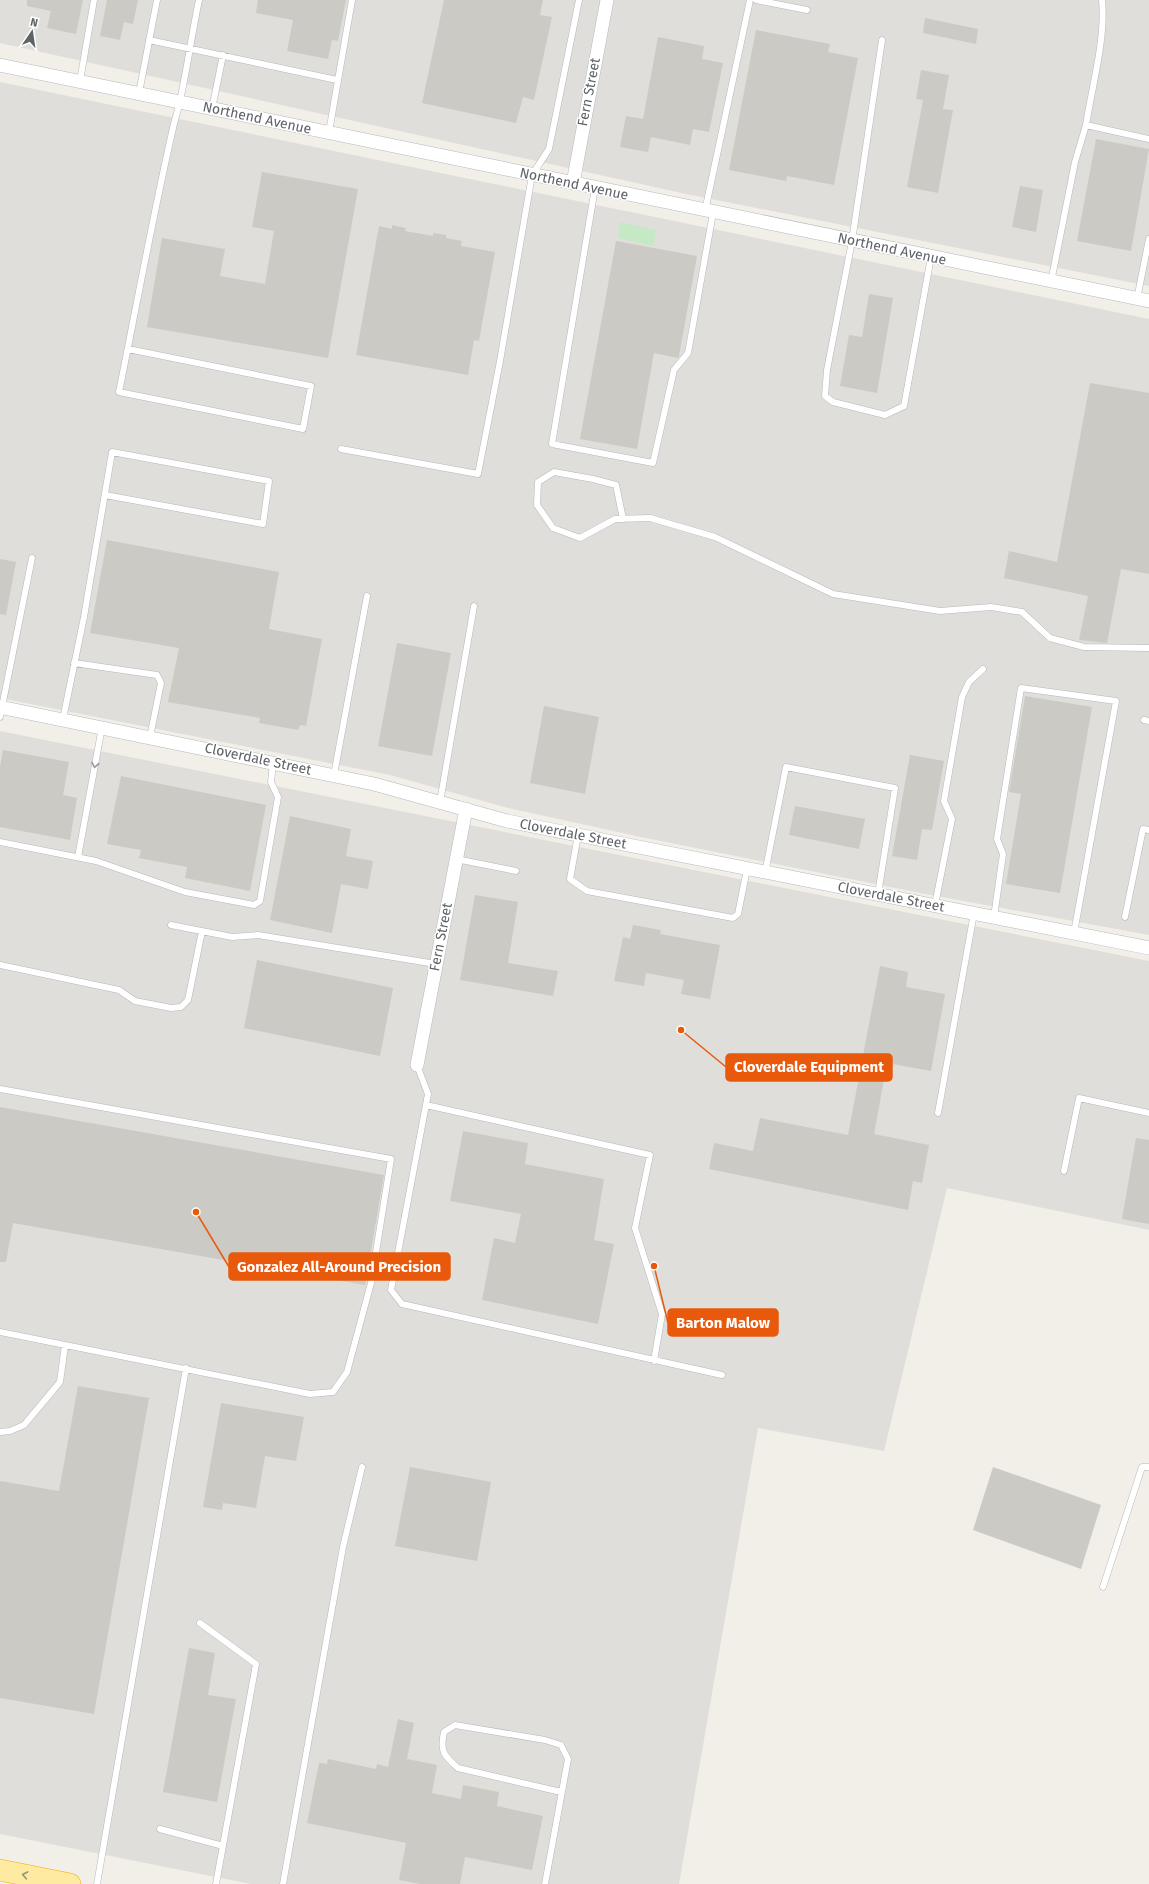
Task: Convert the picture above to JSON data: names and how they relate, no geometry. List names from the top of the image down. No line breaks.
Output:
{"streets":{"street":["Fern Street","Northend Avenue","Cloverdale Street"]},"crossings":[["Fern Street","Northend Avenue"],["Fern Street","Cloverdale Street"]],"places":["Cloverdale Equipment","Gonzalez All-Around Precision","Barton Malow"],"north":"top"}
